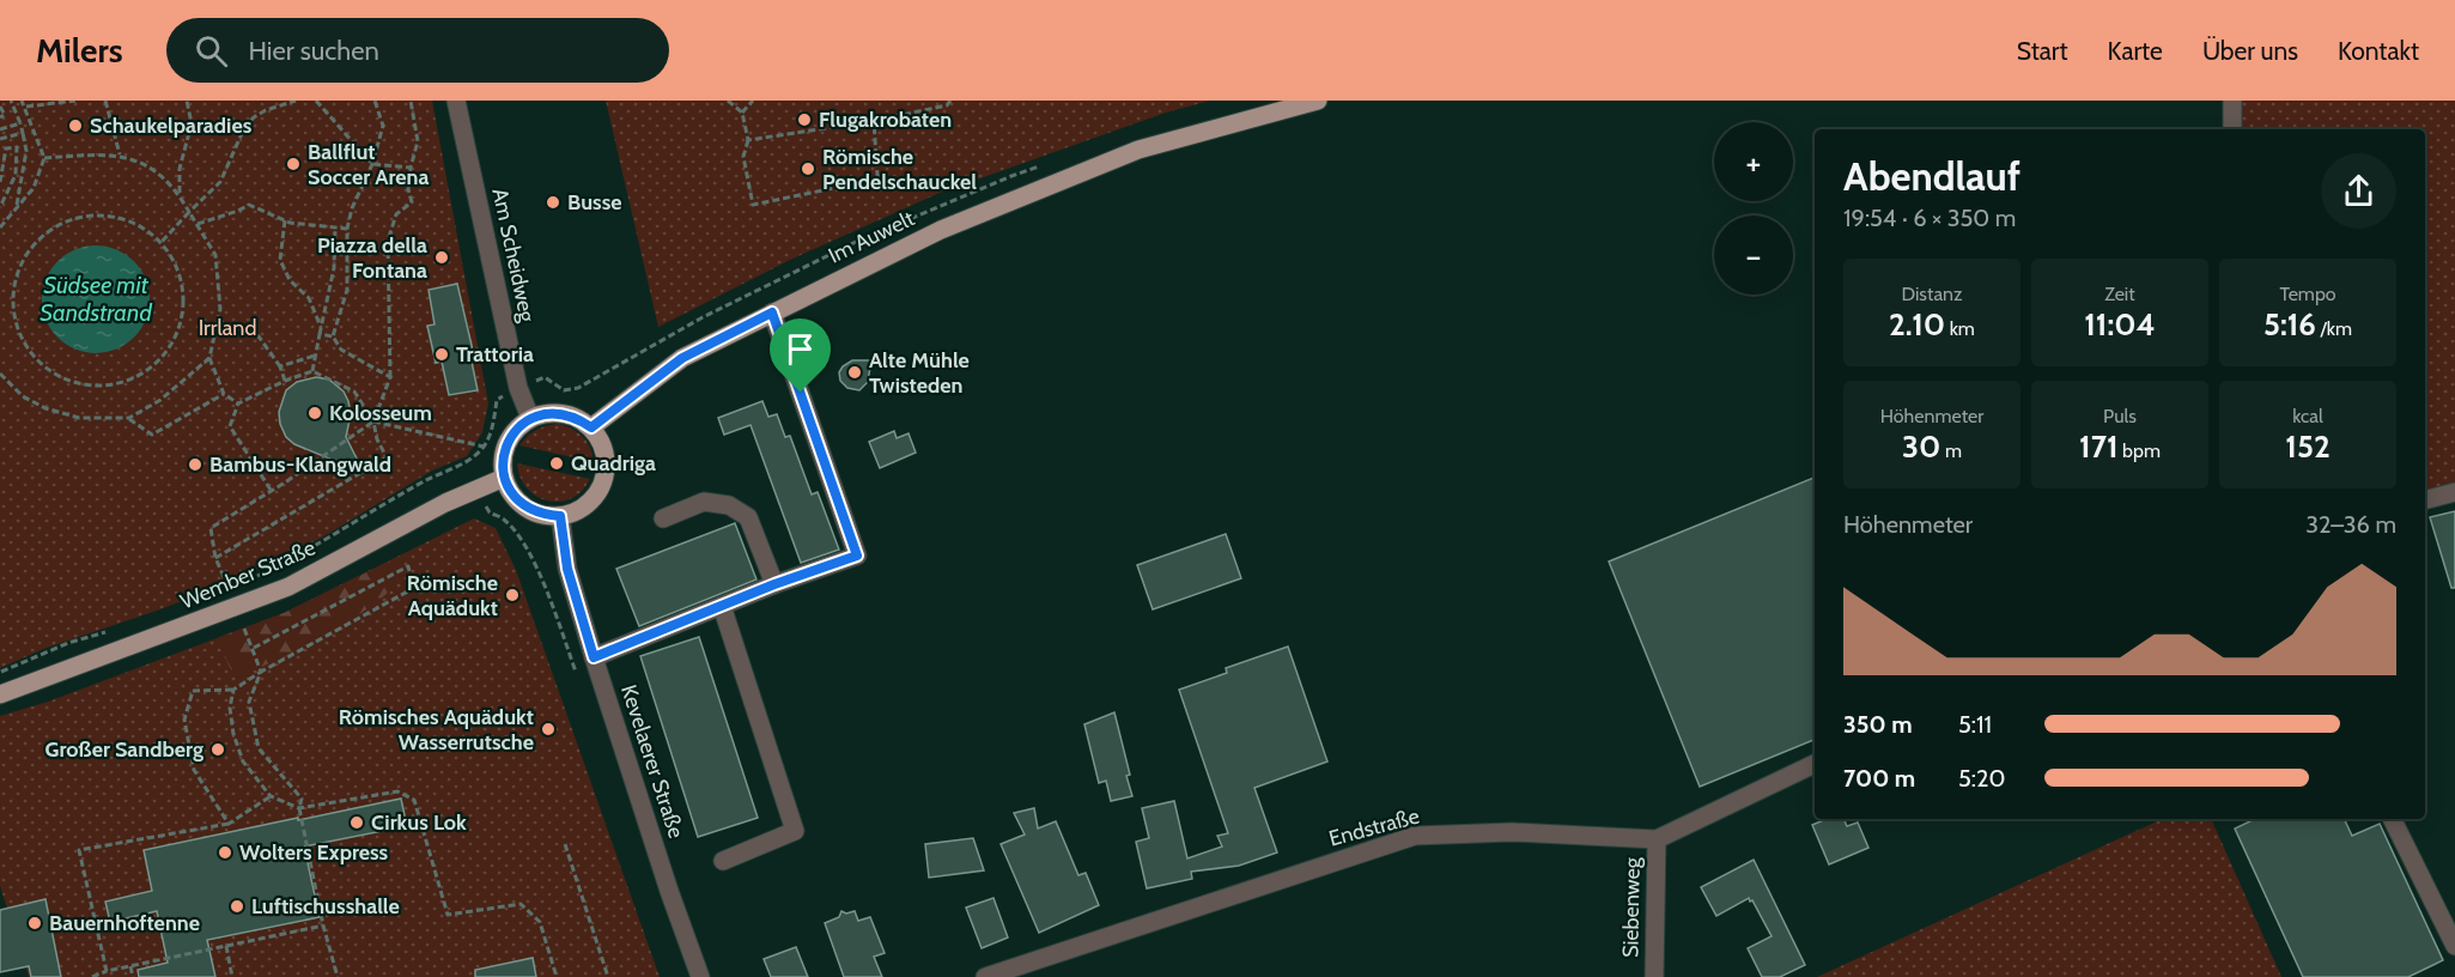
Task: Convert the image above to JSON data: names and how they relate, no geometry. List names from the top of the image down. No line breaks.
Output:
{"streets":{"main road":["Im Auwelt","Wember Straße"],"street":["Am Scheidweg","Kevelaerer Straße","Endstraße","Siebenweg"]},"crossings":[["Im Auwelt","Am Scheidweg"],["Im Auwelt","Wember Straße"],["Im Auwelt","Kevelaerer Straße"],["Am Scheidweg","Wember Straße"],["Am Scheidweg","Kevelaerer Straße"],["Wember Straße","Kevelaerer Straße"],["Endstraße","Siebenweg"]],"water":["Südsee mit Sandstrand"],"parks":["Irrland"],"places":["Flugakrobaten","Schaukelparadies","Ballflut Soccer Arena","Römische Pendelschauckel","Busse","Piazza della Fontana","Trattoria","Alte Mühle Twisteden","Kolosseum","Quadriga","Bambus-Klangwald","Römische Aquädukt","Römisches Aquädukt Wasserrutsche","Großer Sandberg","Cirkus Lok","Wolters Express","Luftischusshalle","Bauernhoftenne"],"page":{"header":"Milers","search":"Hier suchen","nav":["Start","Karte","Über uns","Kontakt"],"map_buttons":["+","−"],"heading":["Abendlauf","19:54 · 6 × 350 m"],"stats":[["Distanz","2.10 km"],["Zeit","11:04"],["Tempo","5:16 /km"],["Höhenmeter","30 m"],["Puls","171 bpm"],["kcal","152"]],"chart":["Höhenmeter","32–36 m"],"list":[{"name":"350 m","note":"5:11"},{"name":"700 m","note":"5:20"}]}}
